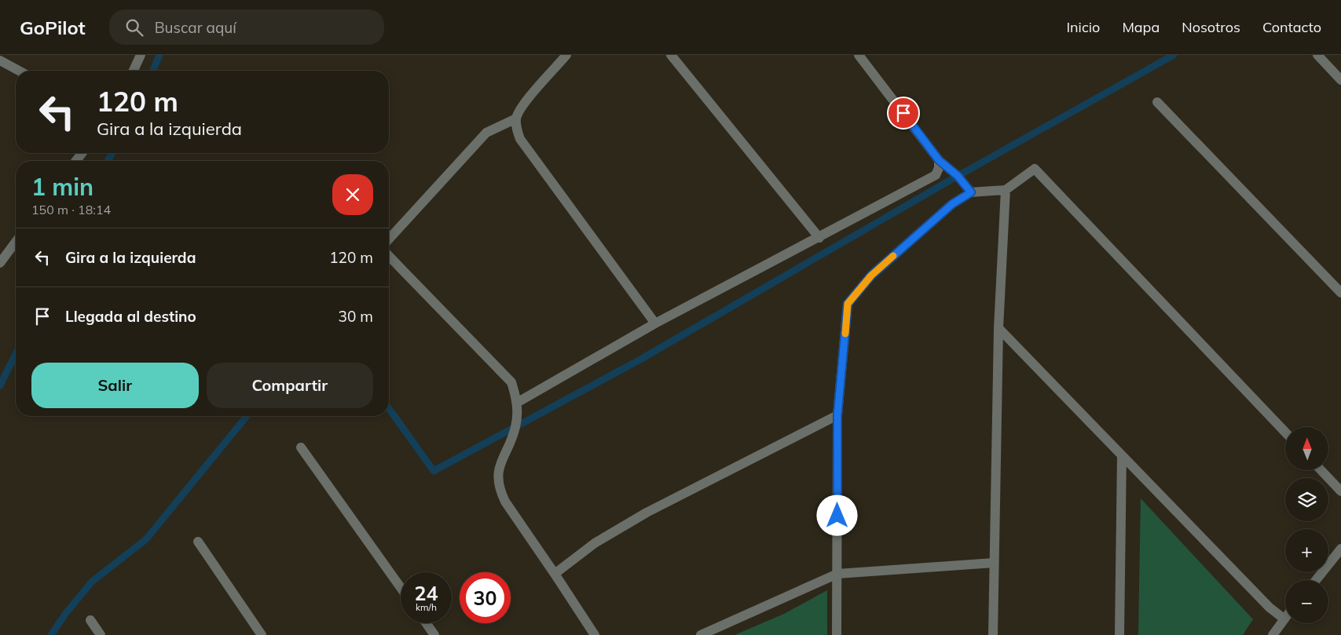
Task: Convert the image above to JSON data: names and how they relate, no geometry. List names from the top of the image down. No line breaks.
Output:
{"north":"top","page":{"header":"GoPilot","search":"Buscar aquí","nav":["Inicio","Mapa","Nosotros","Contacto"],"turn":["120 m","Gira a la izquierda"],"heading":["1 min","150 m · 18:14"],"list":[{"name":"Gira a la izquierda","value":"120 m"},{"name":"Llegada al destino","value":"30 m"}],"buttons":["Salir","Compartir"],"map_buttons":["+","−"],"speed":"24 km/h","limit":"30"}}
